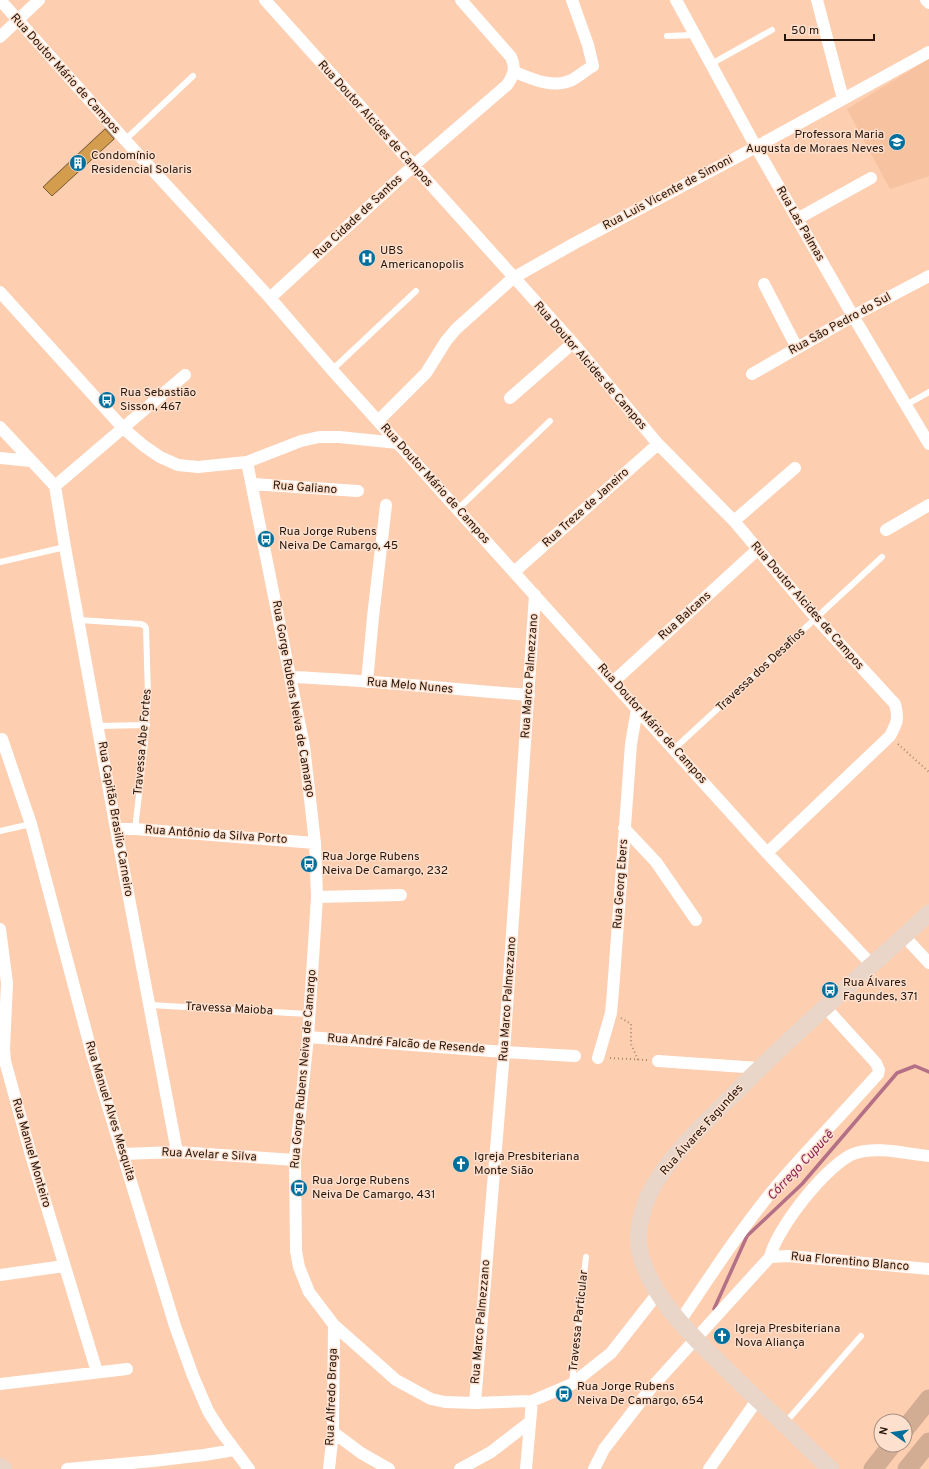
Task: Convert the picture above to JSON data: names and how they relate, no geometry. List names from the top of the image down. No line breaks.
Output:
{"streets":{"street":["Rua Doutor Mário de Campos","Rua Doutor Alcides de Campos","Rua Luis Vicente de Simoni","Rua Cidade de Santos","Rua Las Palmas","Rua São Pedro do Sul","Rua Galiano","Rua Treze de Janeiro","Rua Balcans","Rua Marco Palmezzano","Rua Melo Nunes","Rua Gorge Rubens Neiva de Camargo","Rua Capitão Brasilio Carneiro","Rua Antônio da Silva Porto","Rua Georg Ebers","Rua André Falcão de Resende","Rua Manuel Alves Mesquita","Rua Álvares Fagundes","Rua Manuel Monteiro","Rua Avelar e Silva","Rua Florentino Blanco","Rua Alfredo Braga"],"lane":["Travessa dos Desafios","Travessa Abe Fortes","Travessa Maioba","Travessa Particular"]},"crossings":[["Rua Doutor Mário de Campos","Rua Doutor Alcides de Campos"],["Rua Doutor Mário de Campos","Rua Luis Vicente de Simoni"],["Rua Doutor Mário de Campos","Rua Cidade de Santos"],["Rua Doutor Mário de Campos","Rua Treze de Janeiro"],["Rua Doutor Mário de Campos","Rua Balcans"],["Rua Doutor Mário de Campos","Travessa dos Desafios"],["Rua Doutor Mário de Campos","Rua Marco Palmezzano"],["Rua Doutor Mário de Campos","Rua Georg Ebers"],["Rua Doutor Mário de Campos","Rua Álvares Fagundes"],["Rua Doutor Alcides de Campos","Rua Luis Vicente de Simoni"],["Rua Doutor Alcides de Campos","Rua Cidade de Santos"],["Rua Doutor Alcides de Campos","Rua Treze de Janeiro"],["Rua Doutor Alcides de Campos","Rua Balcans"],["Rua Doutor Alcides de Campos","Travessa dos Desafios"],["Rua Luis Vicente de Simoni","Rua Las Palmas"],["Rua Las Palmas","Rua São Pedro do Sul"],["Rua Galiano","Rua Gorge Rubens Neiva de Camargo"],["Rua Marco Palmezzano","Rua Melo Nunes"],["Rua Marco Palmezzano","Rua Gorge Rubens Neiva de Camargo"],["Rua Marco Palmezzano","Rua André Falcão de Resende"],["Rua Melo Nunes","Rua Gorge Rubens Neiva de Camargo"],["Rua Gorge Rubens Neiva de Camargo","Rua Antônio da Silva Porto"],["Rua Gorge Rubens Neiva de Camargo","Travessa Maioba"],["Rua Gorge Rubens Neiva de Camargo","Rua André Falcão de Resende"],["Rua Gorge Rubens Neiva de Camargo","Rua Álvares Fagundes"],["Rua Gorge Rubens Neiva de Camargo","Rua Avelar e Silva"],["Rua Gorge Rubens Neiva de Camargo","Travessa Particular"],["Rua Gorge Rubens Neiva de Camargo","Rua Alfredo Braga"],["Travessa Abe Fortes","Rua Capitão Brasilio Carneiro"],["Travessa Abe Fortes","Rua Antônio da Silva Porto"],["Rua Capitão Brasilio Carneiro","Rua Antônio da Silva Porto"],["Rua Capitão Brasilio Carneiro","Travessa Maioba"],["Rua Capitão Brasilio Carneiro","Rua Avelar e Silva"],["Rua Manuel Alves Mesquita","Rua Avelar e Silva"]],"water":["Córrego Cupucê"],"places":{"school or university":["Professora Maria Augusta de Moraes Neves"],"building":["Condomínio Residencial Solaris"],"hospital":["UBS Americanopolis"],"bus stop":["Rua Sebastião Sisson, 467","Rua Jorge Rubens Neiva De Camargo, 45","Rua Jorge Rubens Neiva De Camargo, 232","Rua Álvares Fagundes, 371","Rua Jorge Rubens Neiva De Camargo, 431","Rua Jorge Rubens Neiva De Camargo, 654"],"church":["Igreja Presbiteriana Monte Sião","Igreja Presbiteriana Nova Aliança"]},"scale_bar":"50 m","north":"left"}
